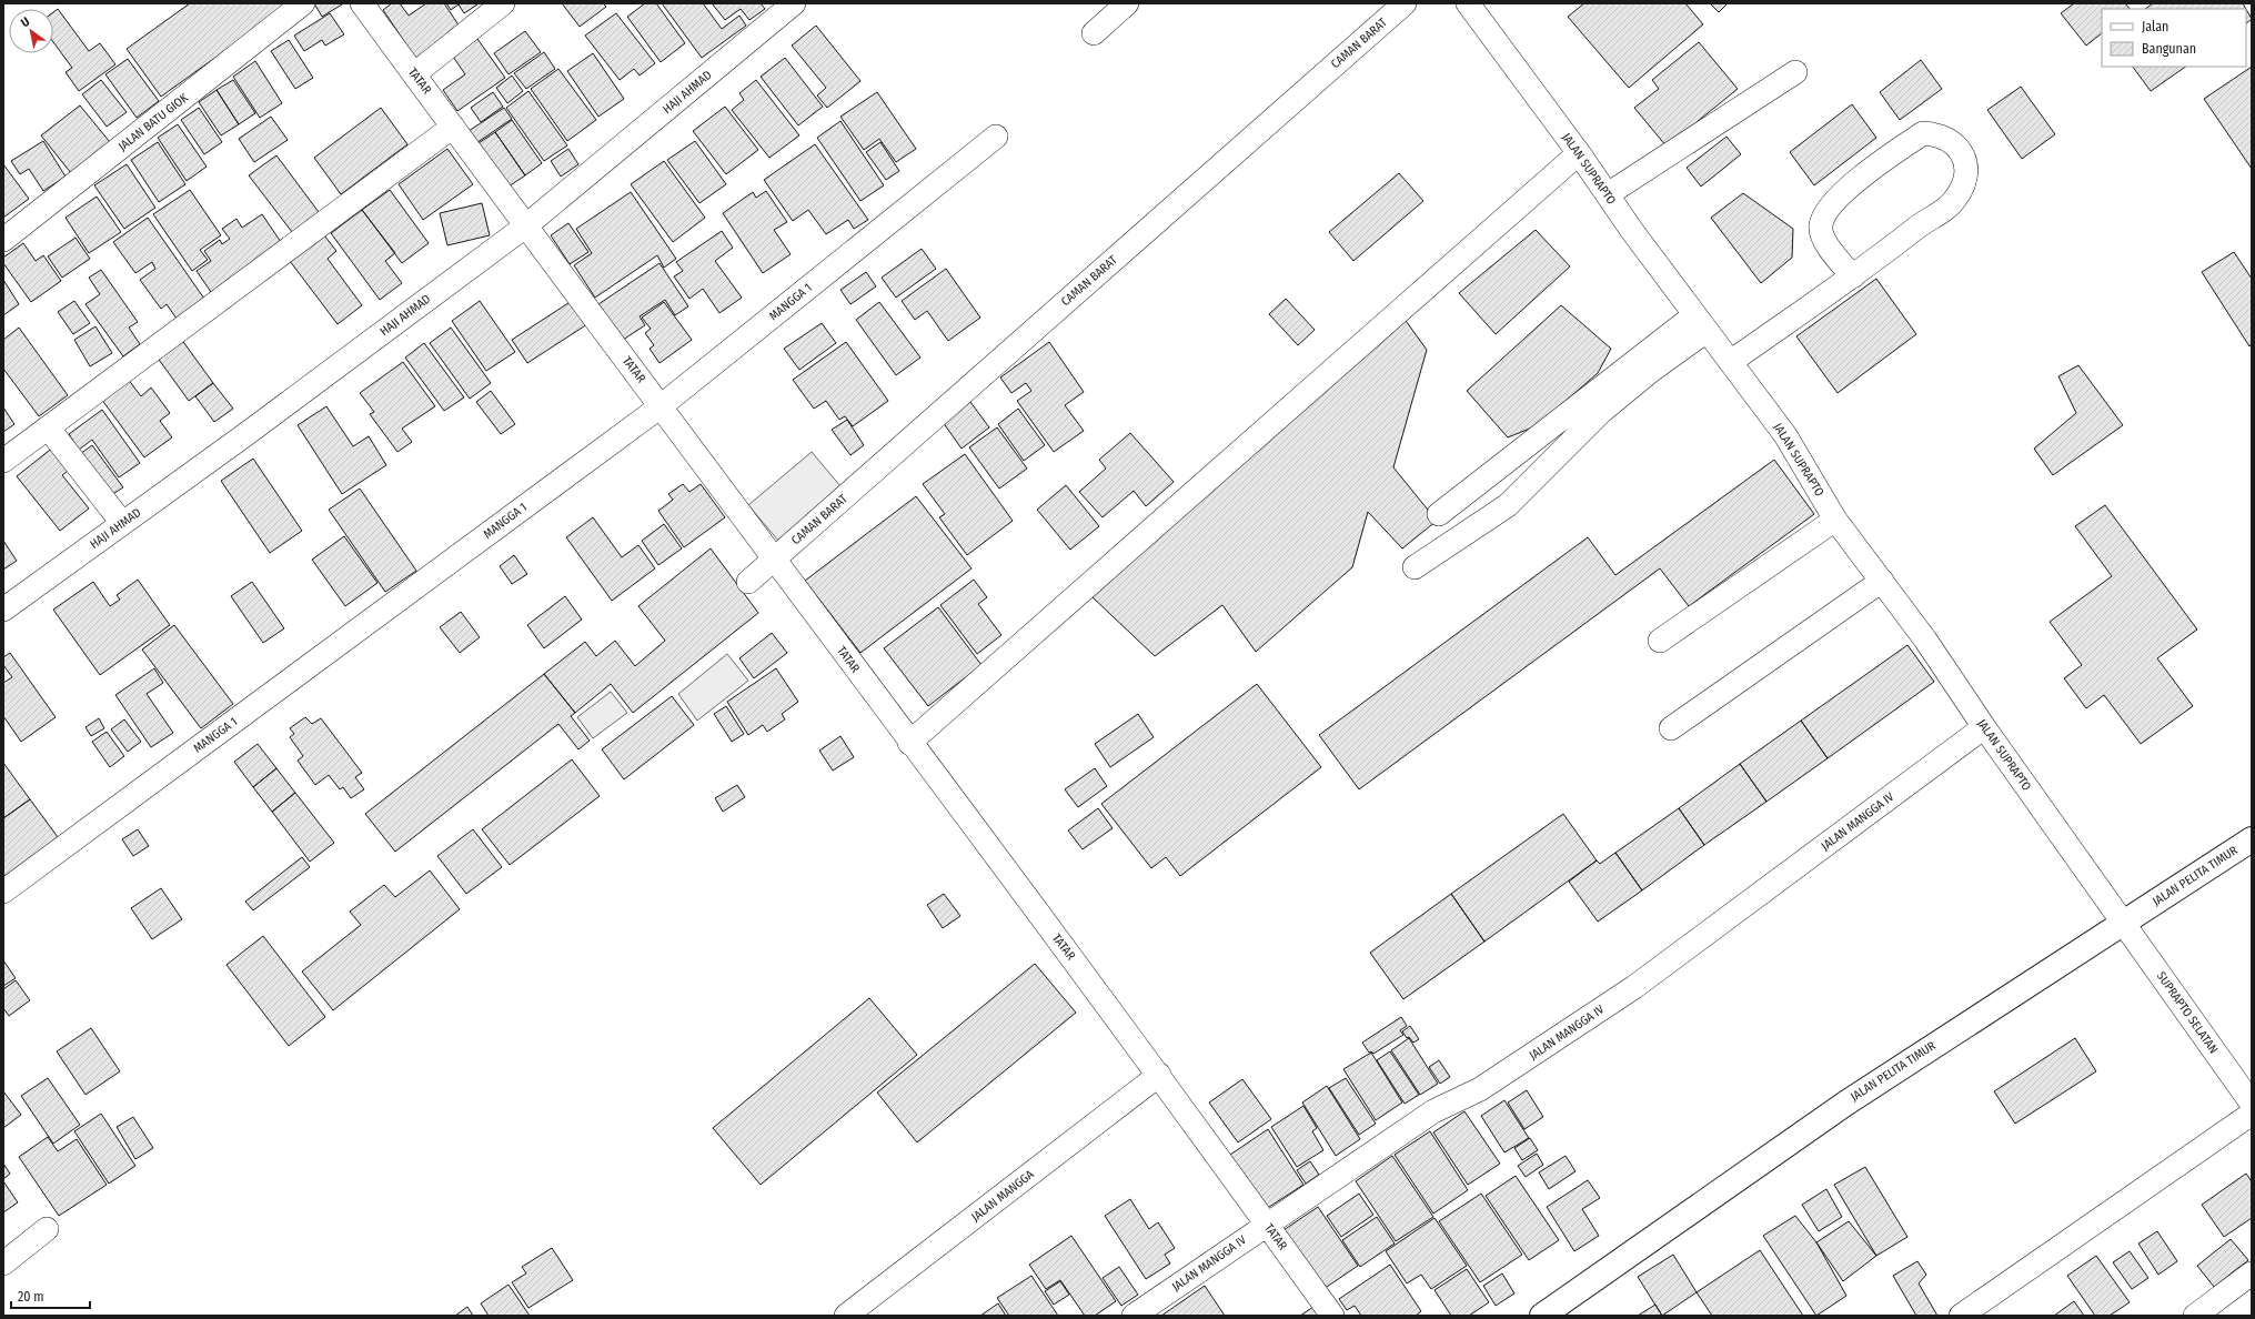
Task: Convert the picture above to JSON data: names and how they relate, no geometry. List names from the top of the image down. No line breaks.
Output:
{"streets":{"street":["CAMAN BARAT","TATAR","HAJI AHMAD","JALAN BATU GIOK","JALAN SUPRAPTO","MANGGA 1","JALAN MANGGA IV","JALAN PELITA TIMUR","SUPRAPTO SELATAN","JALAN MANGGA"]},"crossings":[["CAMAN BARAT","TATAR"],["TATAR","HAJI AHMAD"],["TATAR","MANGGA 1"],["TATAR","JALAN MANGGA IV"],["TATAR","JALAN MANGGA"],["JALAN SUPRAPTO","JALAN MANGGA IV"],["JALAN SUPRAPTO","JALAN PELITA TIMUR"],["JALAN SUPRAPTO","SUPRAPTO SELATAN"],["JALAN PELITA TIMUR","SUPRAPTO SELATAN"]],"legend":["Jalan","Bangunan"],"scale_bar":"20 m","north":"top left"}
